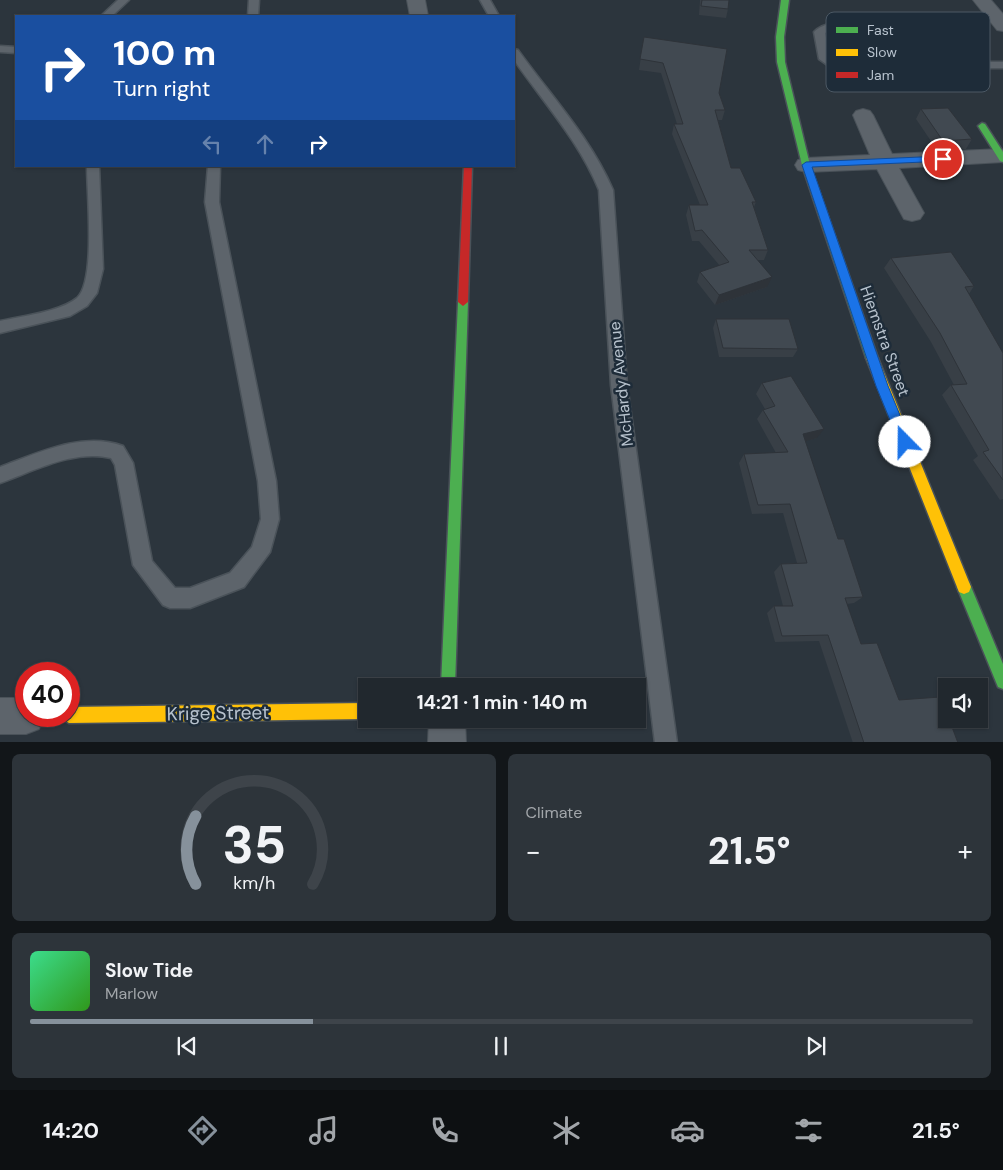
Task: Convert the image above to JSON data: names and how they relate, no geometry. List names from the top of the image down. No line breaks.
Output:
{"streets":{"street":["Hiemstra Street","Krige Street"],"lane":["McHardy Avenue"]},"legend":["Fast","Slow","Jam"],"page":{"turn":["100 m","Turn right"],"limit":"40","trip":"14:21 · 1 min · 140 m","tile":"Climate","heat":["−","21.5°","+"],"song":["Slow Tide","Marlow"],"tabs":["14:20","21.5°"],"gauge":["35","km/h"]}}
